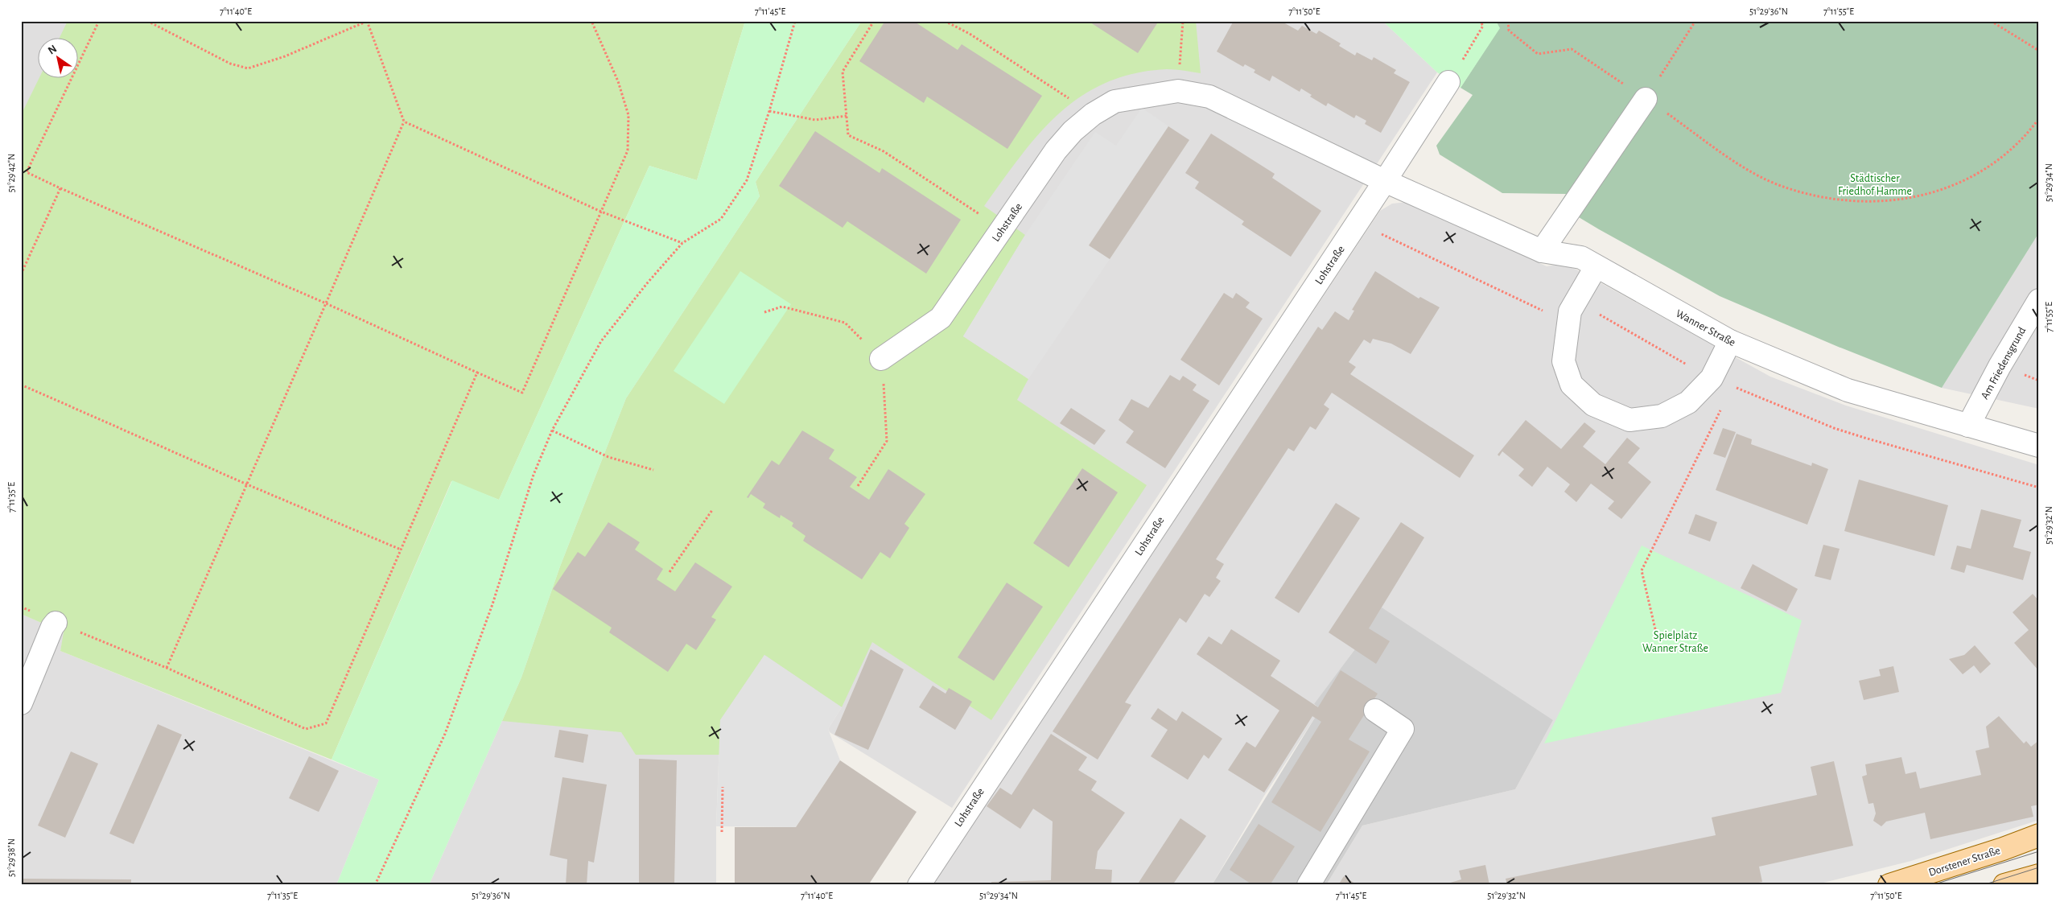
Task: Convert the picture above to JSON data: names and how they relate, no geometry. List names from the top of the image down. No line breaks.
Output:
{"streets":{"main road":["Dorstener Straße"],"street":["Lohstraße","Wanner Straße","Am Friedensgrund"]},"crossings":[["Lohstraße","Wanner Straße"],["Wanner Straße","Am Friedensgrund"]],"parks":["Städtischer Friedhof Hamme","Spielplatz Wanner Straße"],"north":"top left","coordinates":["7°11'40\"E","7°11'45\"E","7°11'50\"E","51°29'36\"N","7°11'55\"E","51°29'42\"N","51°29'34\"N","7°11'35\"E","51°29'32\"N","51°29'38\"N"]}
